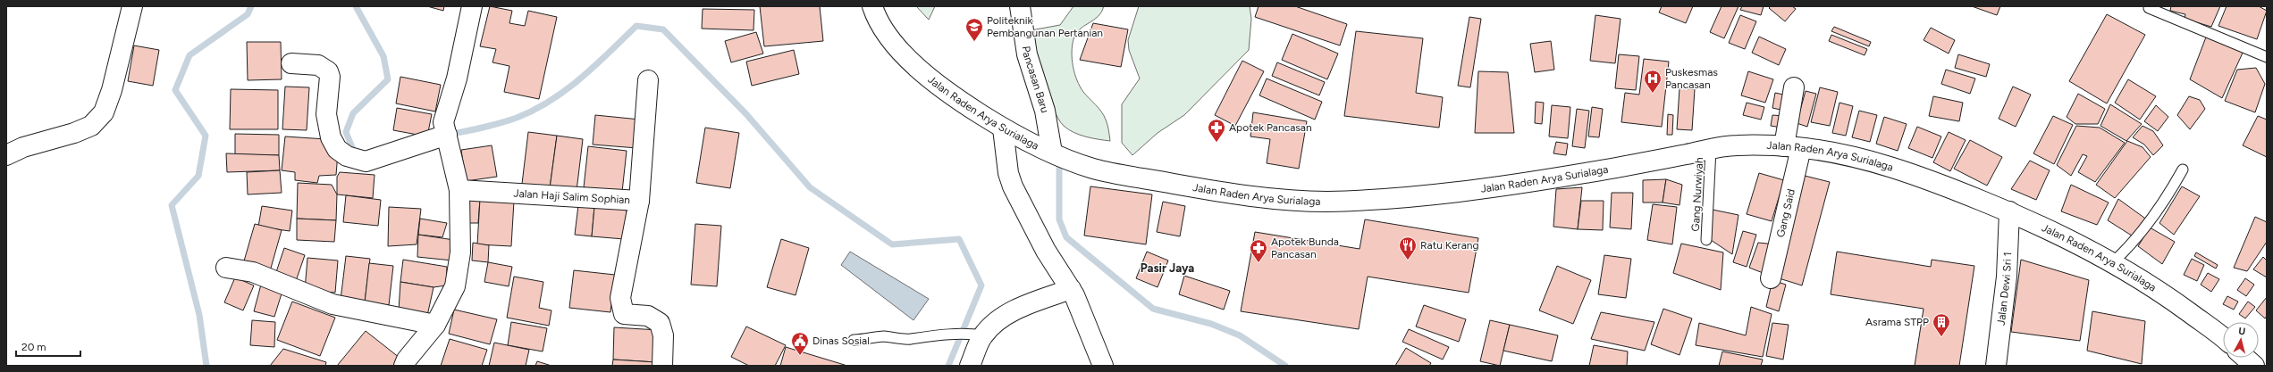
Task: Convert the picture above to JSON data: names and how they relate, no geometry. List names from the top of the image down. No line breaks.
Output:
{"streets":{"street":["Pancasan Baru","Jalan Raden Arya Surialaga","Jalan Haji Salim Sophian","Gang Said","Jalan Dewi Sri 1"],"lane":["Gang Nurwiyah"]},"crossings":[["Pancasan Baru","Jalan Raden Arya Surialaga"],["Jalan Raden Arya Surialaga","Gang Nurwiyah"],["Jalan Raden Arya Surialaga","Gang Said"],["Jalan Raden Arya Surialaga","Jalan Dewi Sri 1"]],"districts":["Pasir Jaya"],"places":{"school or university":["Politeknik Pembangunan Pertanian"],"hospital":["Puskesmas Pancasan"],"pharmacy":["Apotek Pancasan","Apotek Bunda Pancasan"],"restaurant":["Ratu Kerang"],"building":["Asrama STPP"],"public building":["Dinas Sosial"]},"scale_bar":"20 m","north":"top"}
